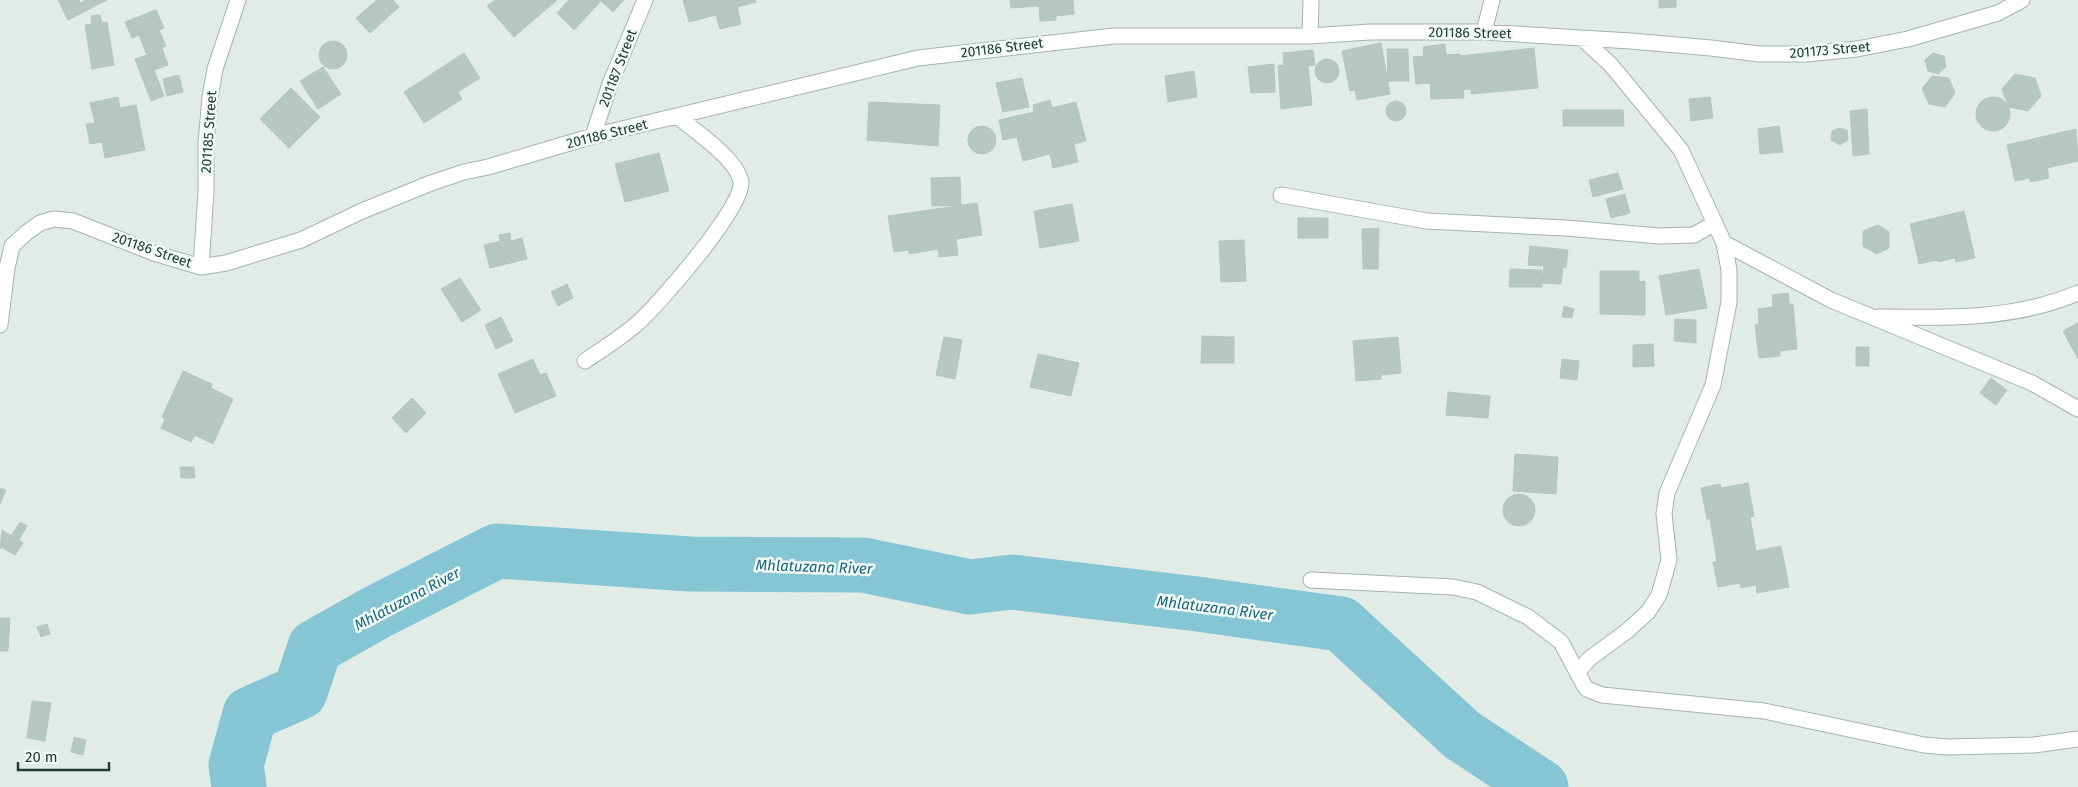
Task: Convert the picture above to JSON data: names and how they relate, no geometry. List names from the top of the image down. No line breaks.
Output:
{"streets":{"street":["201186 Street","201173 Street","201187 Street","201185 Street"]},"crossings":[["201186 Street","201173 Street"],["201186 Street","201187 Street"],["201186 Street","201185 Street"]],"water":["Mhlatuzana River"],"scale_bar":"20 m"}
